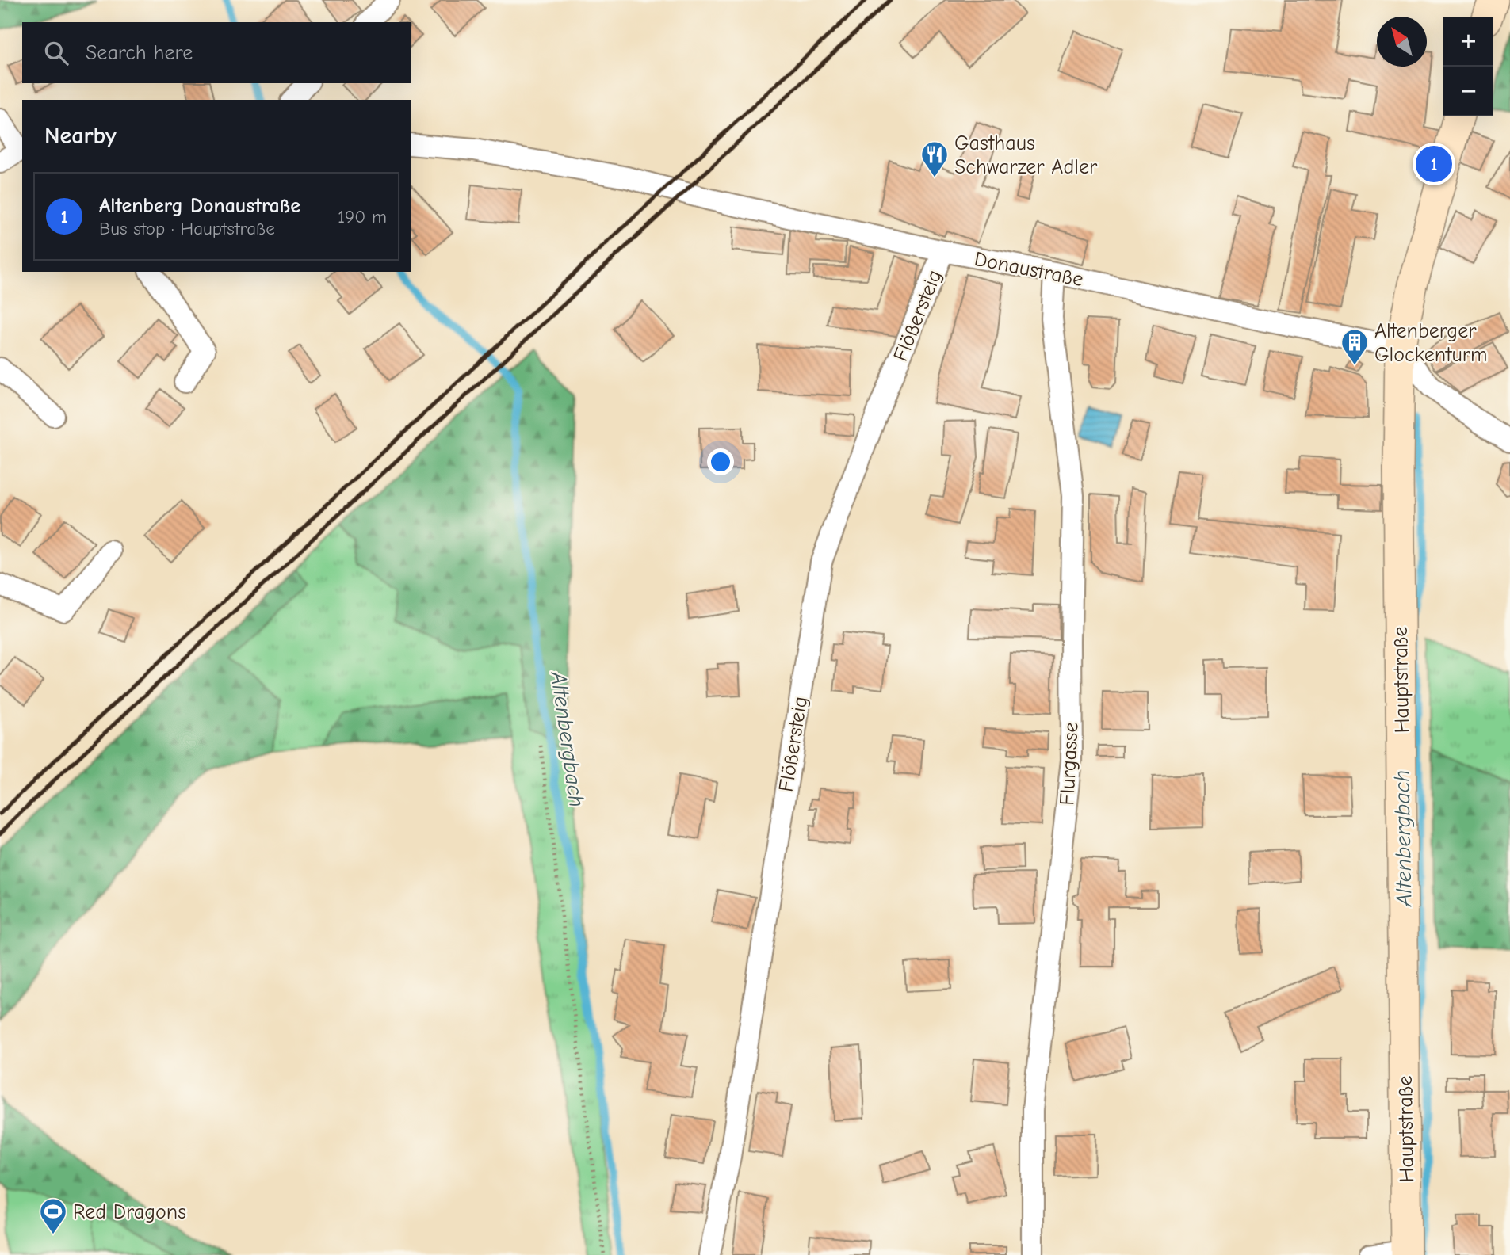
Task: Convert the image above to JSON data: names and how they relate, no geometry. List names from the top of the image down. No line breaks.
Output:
{"streets":{"main road":["Hauptstraße"],"street":["Donaustraße","Flößersteig","Flurgasse"]},"crossings":[["Donaustraße","Flößersteig"],["Donaustraße","Hauptstraße"],["Donaustraße","Flurgasse"]],"water":["Altenbergbach"],"places":{"restaurant":["Gasthaus Schwarzer Adler"],"building":["Altenberger Glockenturm"],"sports":["Red Dragons"]},"north":"top left","page":{"map_buttons":["+","−"],"search":"Search here","heading":"Nearby","pins":"1","list":[{"mark":"1","name":"Altenberg Donaustraße","note":"Bus stop · Hauptstraße","value":"190 m"}]}}
